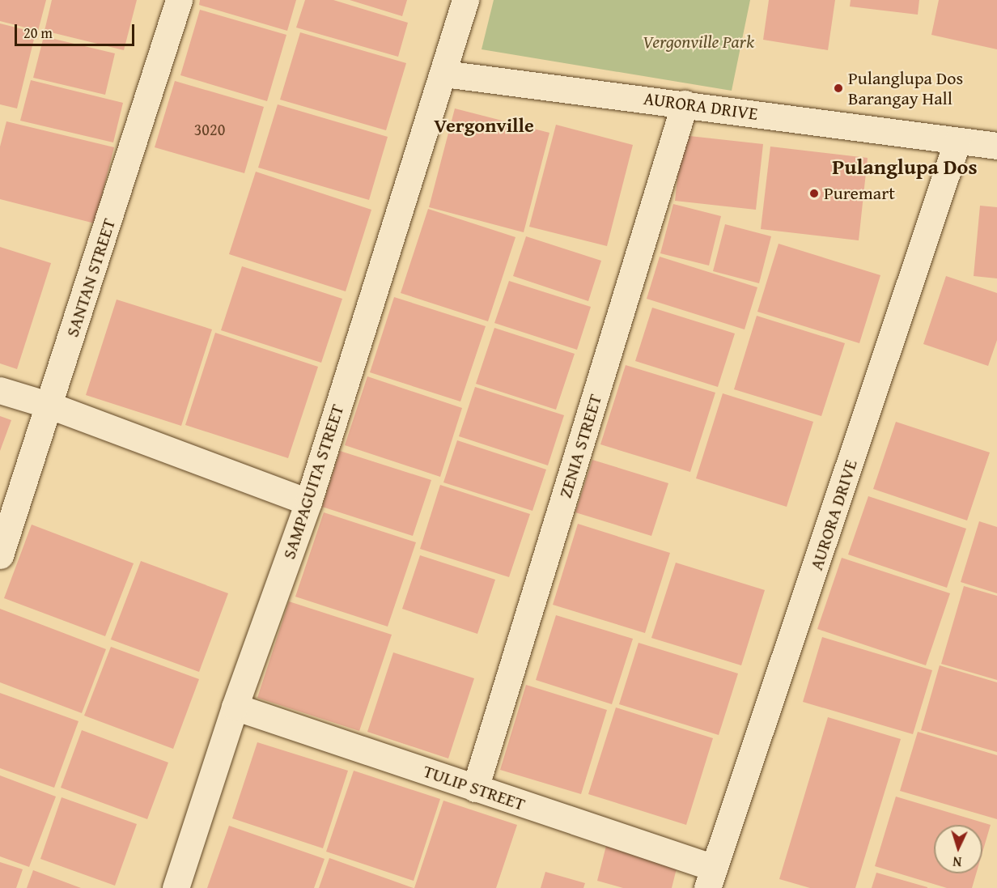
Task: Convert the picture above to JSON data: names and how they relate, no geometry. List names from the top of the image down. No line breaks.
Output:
{"streets":{"street":["AURORA DRIVE","SANTAN STREET","ZENIA STREET","SAMPAGUITA STREET","TULIP STREET"]},"crossings":[["AURORA DRIVE","ZENIA STREET"],["AURORA DRIVE","SAMPAGUITA STREET"],["AURORA DRIVE","TULIP STREET"],["ZENIA STREET","TULIP STREET"],["SAMPAGUITA STREET","TULIP STREET"]],"districts":["Vergonville","Pulanglupa Dos"],"parks":["Vergonville Park"],"places":["Pulanglupa Dos Barangay Hall","Puremart"],"house_numbers":["3020"],"scale_bar":"20 m","north":"bottom"}
